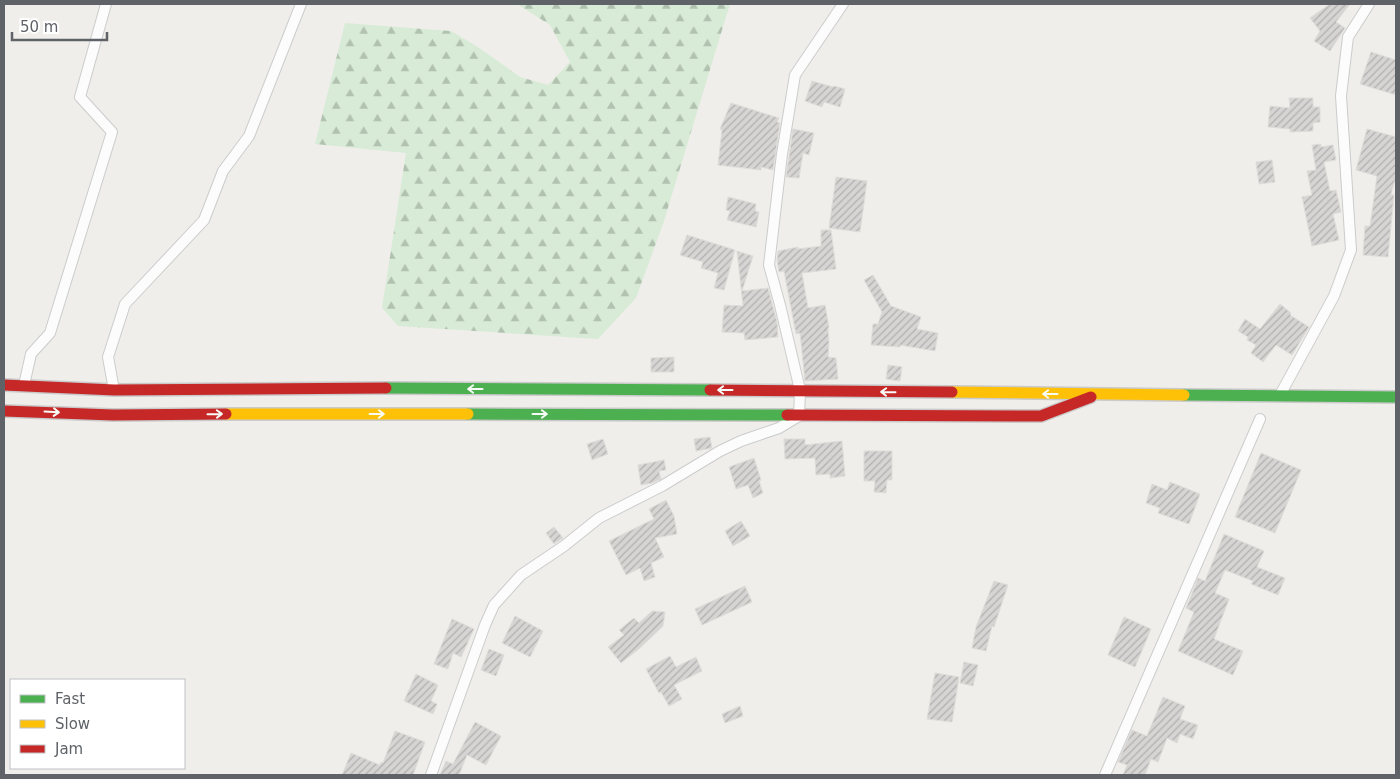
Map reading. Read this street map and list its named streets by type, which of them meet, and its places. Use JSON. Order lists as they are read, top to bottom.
{
  "legend": ["Fast", "Slow", "Jam"],
  "scale_bar": "50 m"
}
